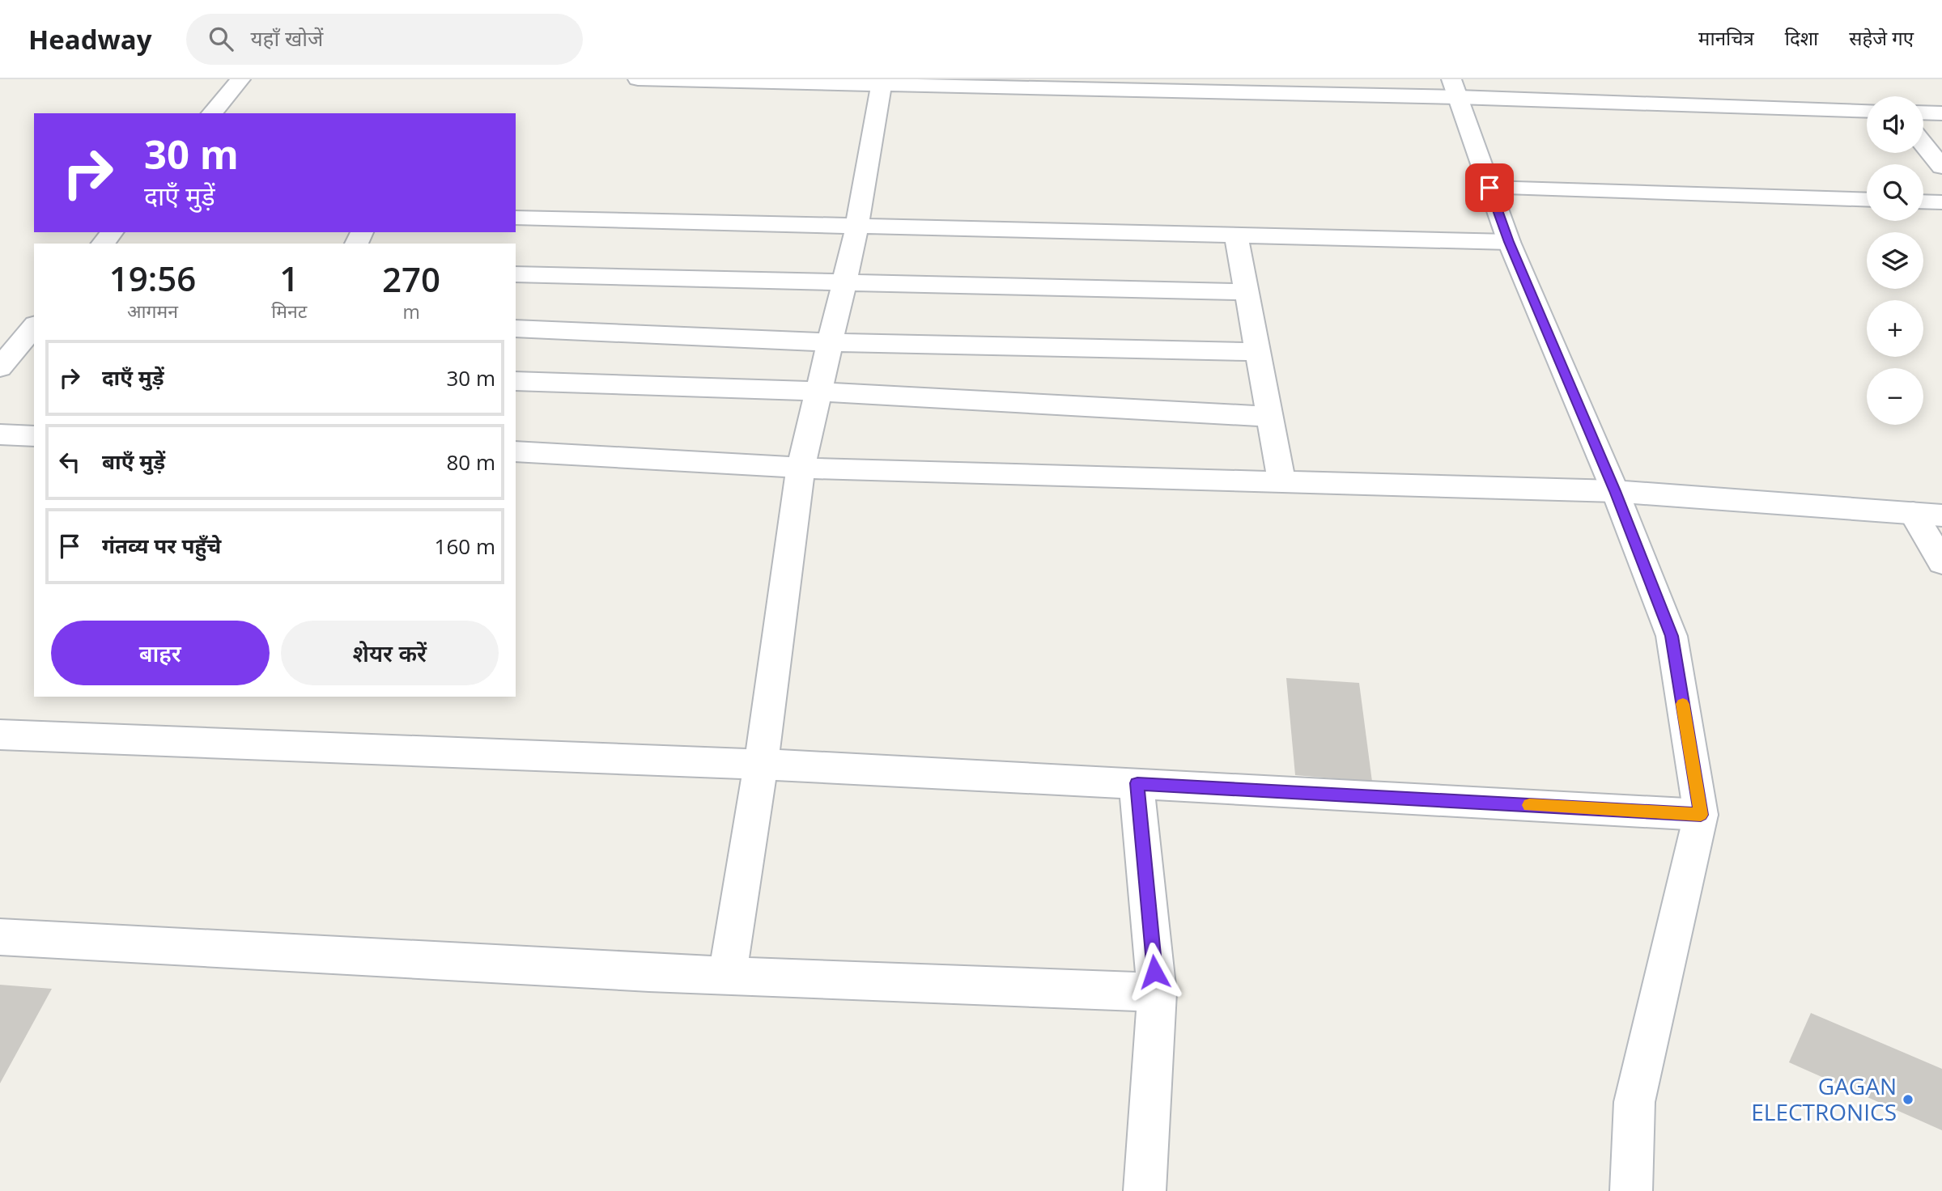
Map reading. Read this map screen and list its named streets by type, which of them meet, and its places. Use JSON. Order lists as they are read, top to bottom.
{
  "places": ["GAGAN ELECTRONICS"],
  "page": {
    "header": "Headway",
    "search": "यहाँ खोजें",
    "nav": ["मानचित्र", "दिशा", "सहेजे गए"],
    "map_buttons": ["+", "−"],
    "turn": ["30 m", "दाएँ मुड़ें"],
    "eta": [
      "19:56",
      "आगमन",
      "1",
      "मिनट",
      "270",
      "m"
    ],
    "list": [
      {
        "name": "दाएँ मुड़ें",
        "value": "30 m"
      },
      {
        "name": "बाएँ मुड़ें",
        "value": "80 m"
      },
      {
        "name": "गंतव्य पर पहुँचे",
        "value": "160 m"
      }
    ],
    "buttons": ["बाहर", "शेयर करें"]
  }
}
